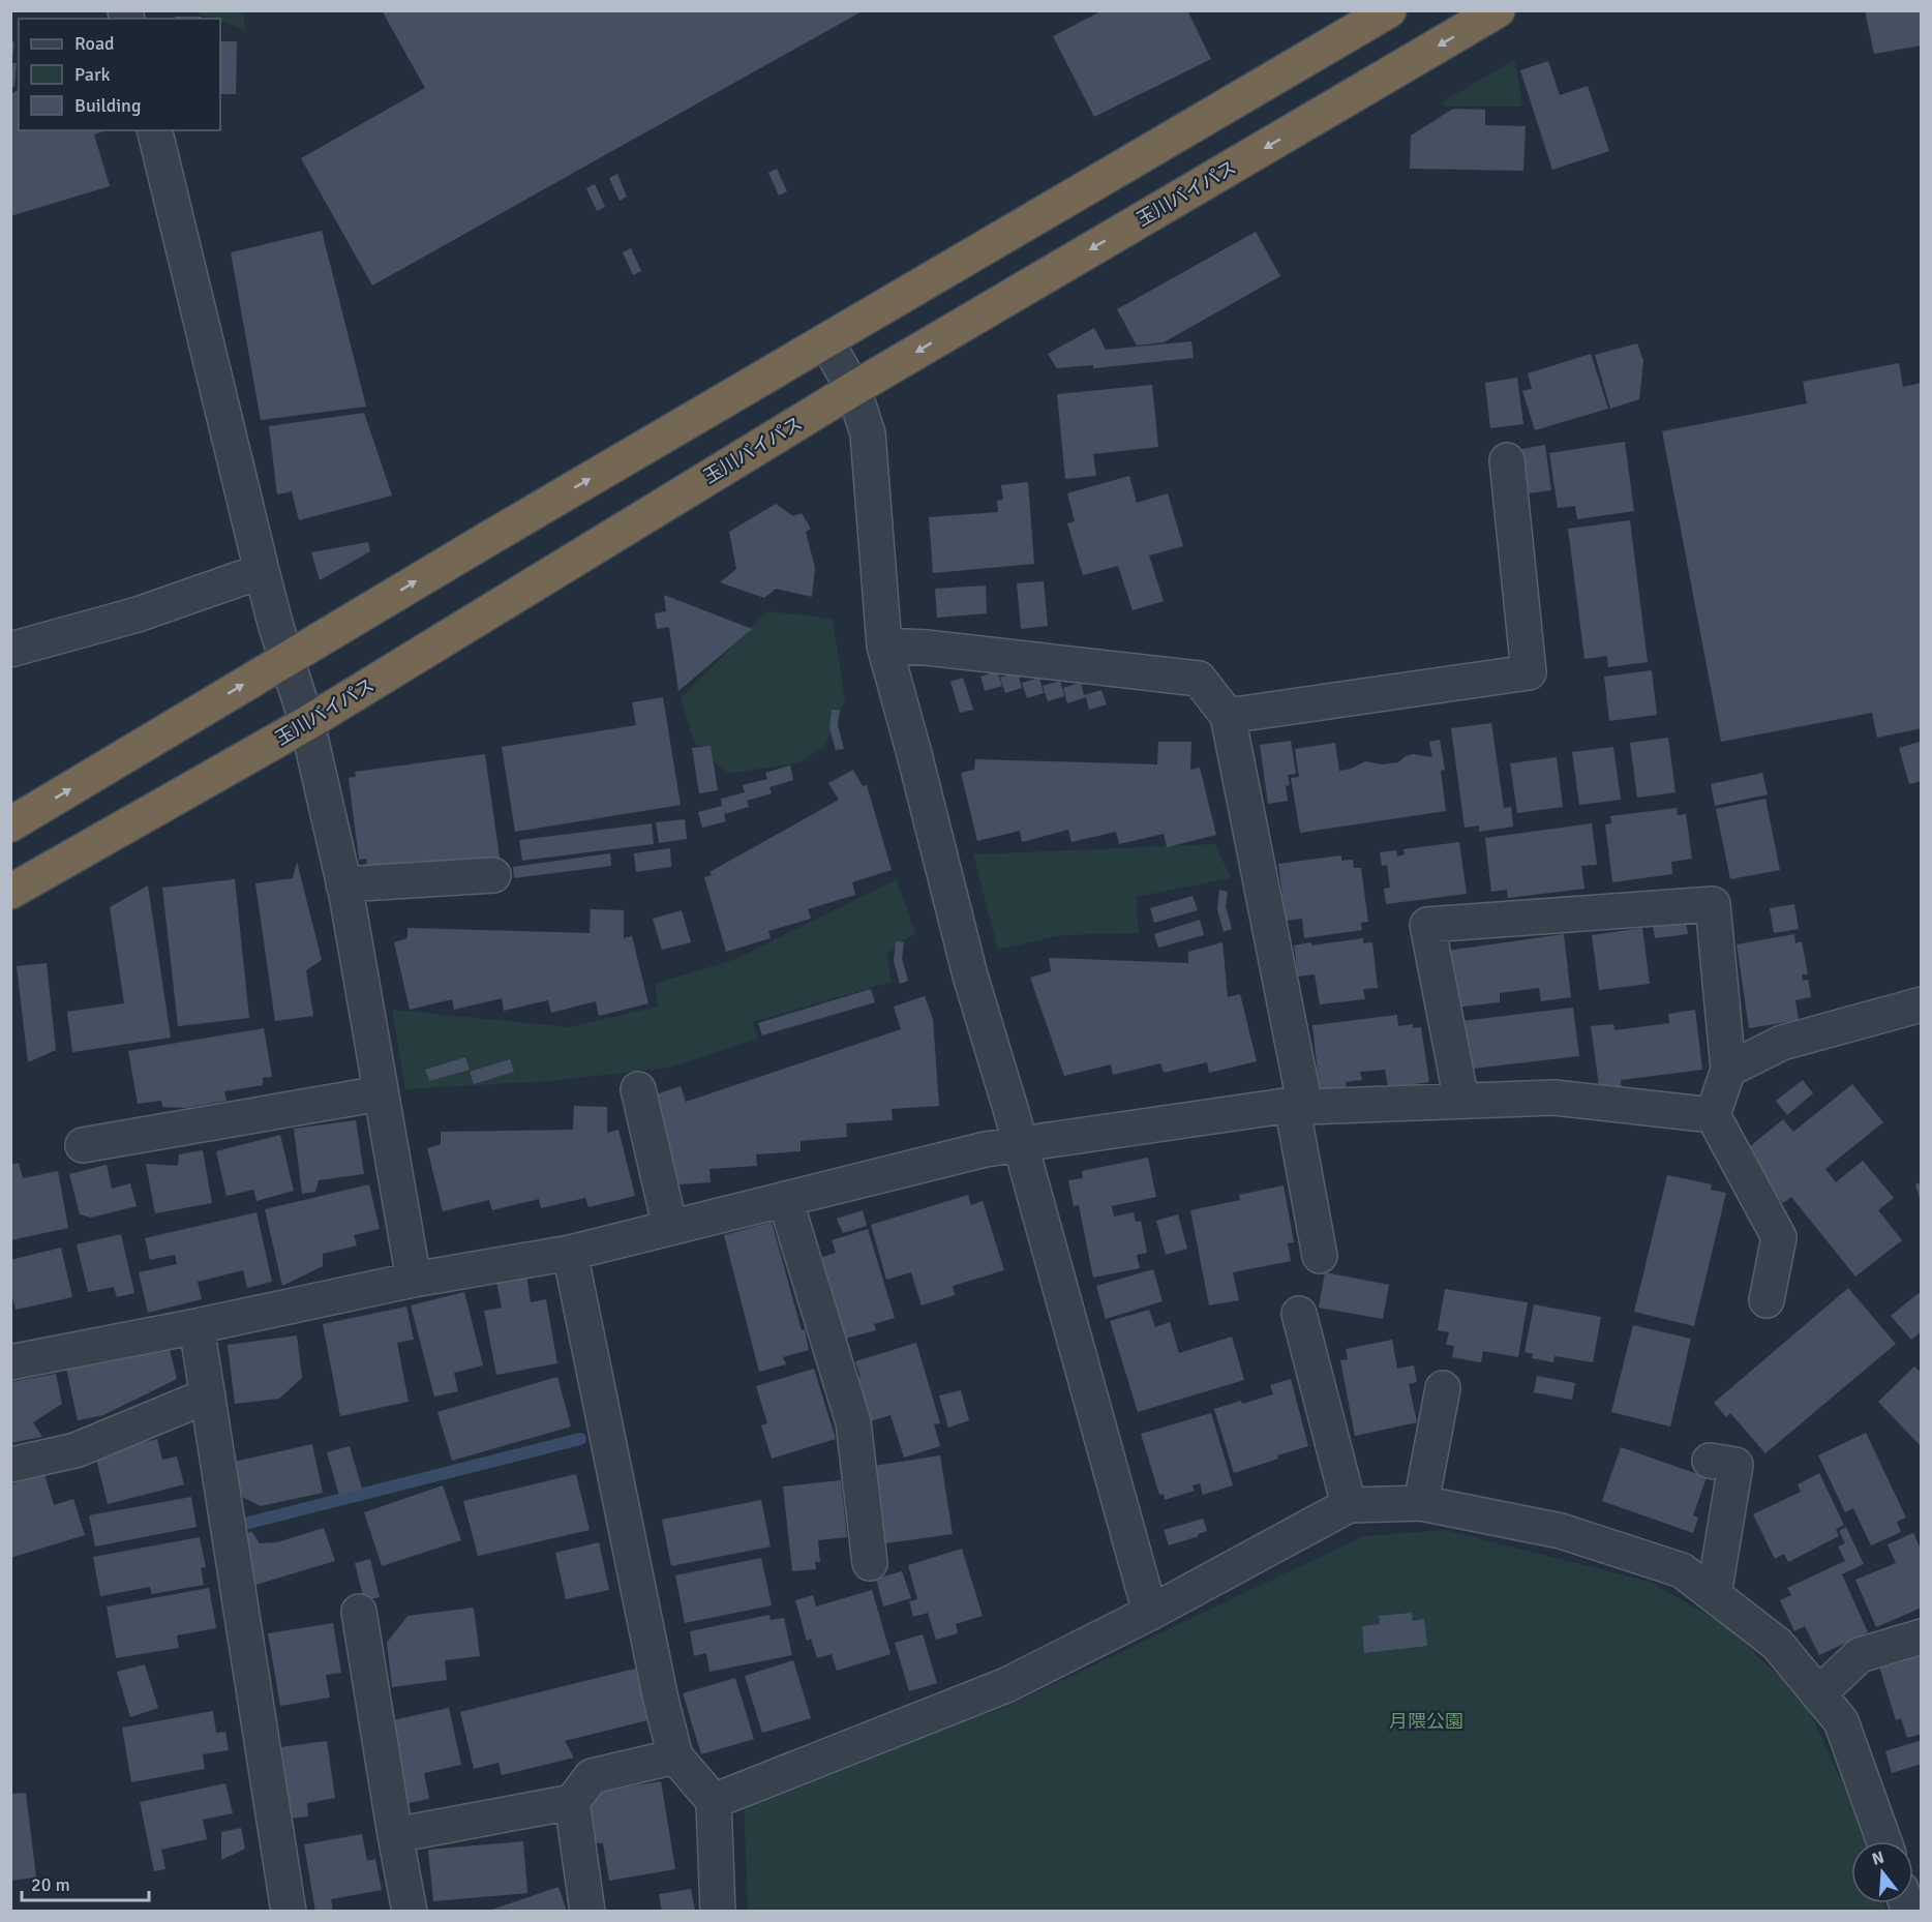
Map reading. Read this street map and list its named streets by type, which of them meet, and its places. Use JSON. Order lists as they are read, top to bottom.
{
  "streets": {
    "highway": ["玉川バイパス"]
  },
  "parks": ["月隈公園"],
  "legend": ["Road", "Park", "Building"],
  "scale_bar": "20 m",
  "north": "top"
}
